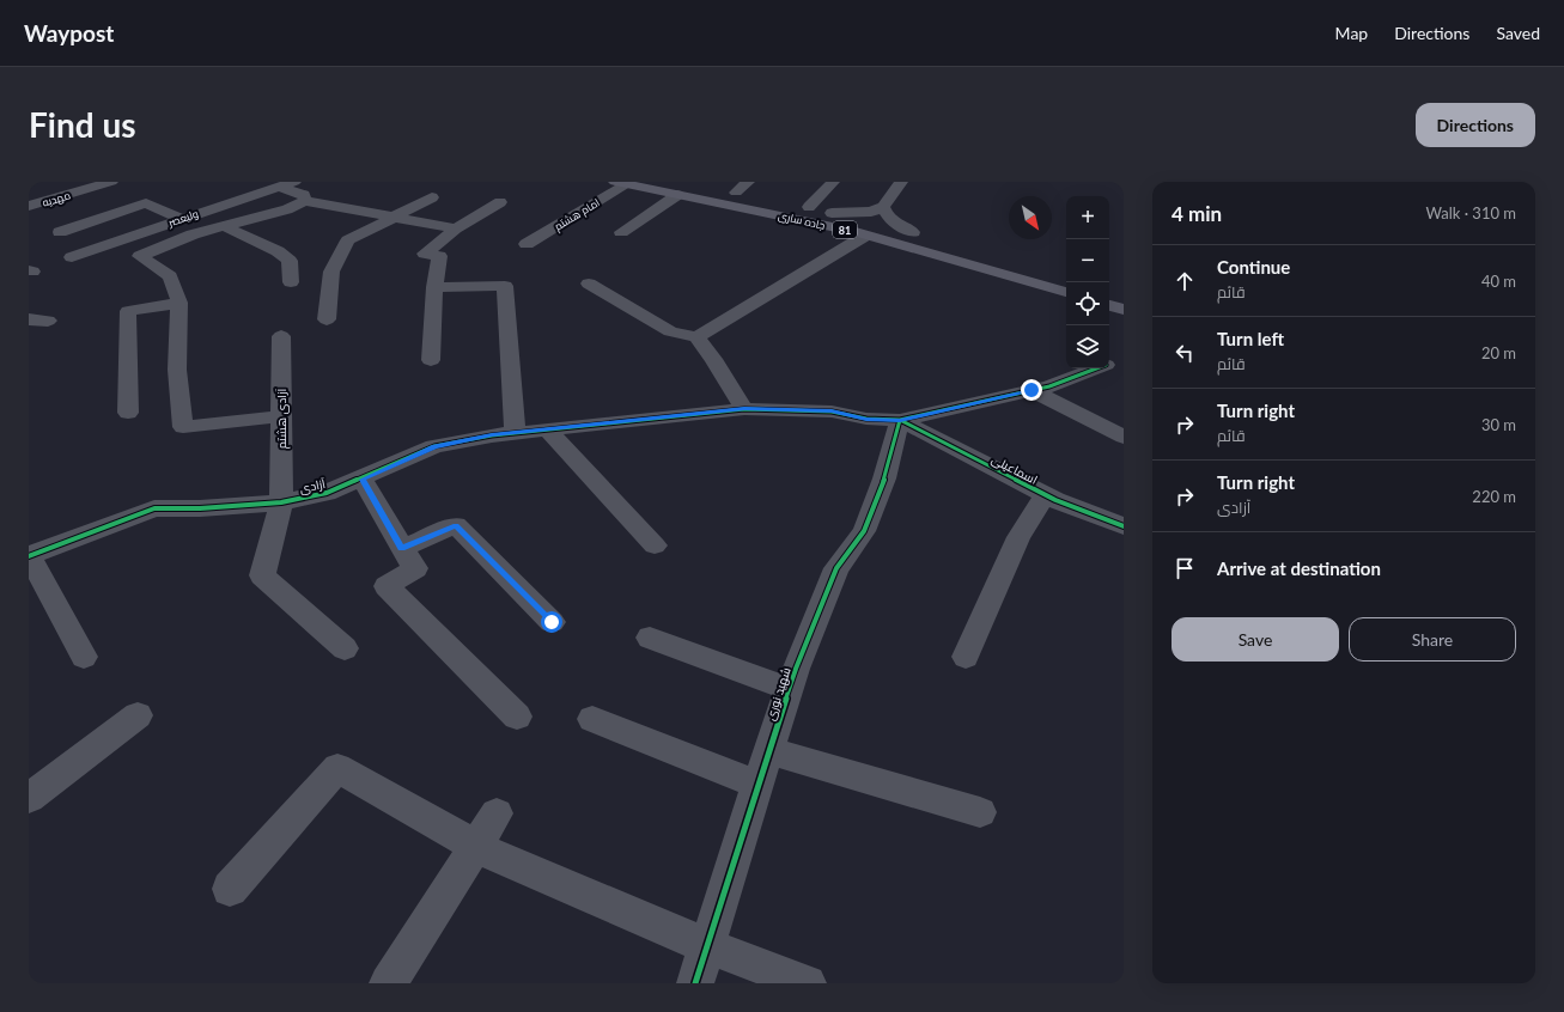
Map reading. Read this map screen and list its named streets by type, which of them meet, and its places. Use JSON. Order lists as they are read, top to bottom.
{
  "streets": {
    "highway": ["جاده ساری", "81"],
    "street": [
      "مهدیه",
      "امام هشتم",
      "ولیعصر",
      "آزادی هشتم",
      "اسماعیلی",
      "آزادی",
      "شهید نوری"
    ]
  },
  "crossings": [
    ["امام هشتم", "جاده ساری"],
    ["آزادی هشتم", "آزادی"],
    ["اسماعیلی", "آزادی"],
    ["اسماعیلی", "شهید نوری"],
    ["آزادی", "شهید نوری"]
  ],
  "north": "bottom right",
  "page": {
    "header": "Waypost",
    "nav": ["Map", "Directions", "Saved"],
    "buttons": [
      "Directions",
      ["Save", "Share"]
    ],
    "title": "Find us",
    "heading": ["4 min", "Walk · 310 m"],
    "map_buttons": ["+", "−"],
    "list": [
      ["Continue", "قائم", "40 m"],
      ["Turn left", "قائم", "20 m"],
      ["Turn right", "قائم", "30 m"],
      ["Turn right", "آزادی", "220 m"],
      "Arrive at destination"
    ]
  }
}
